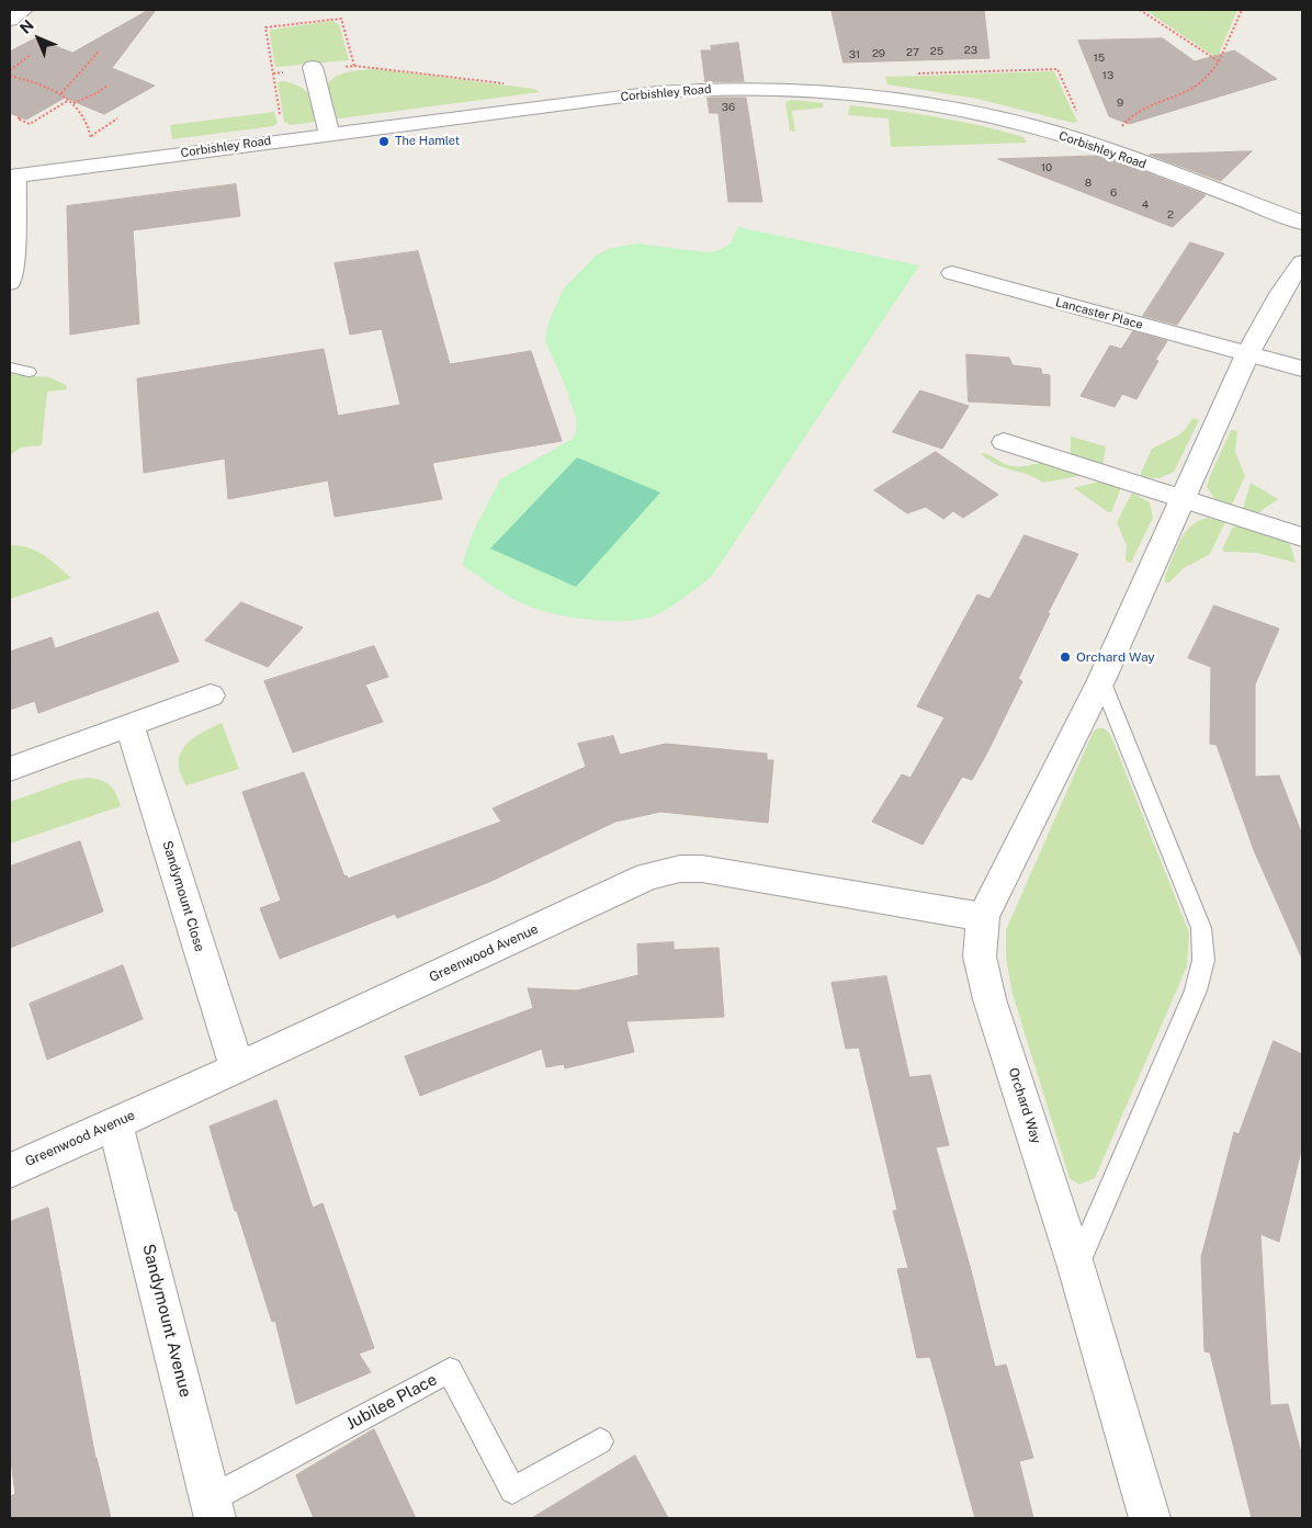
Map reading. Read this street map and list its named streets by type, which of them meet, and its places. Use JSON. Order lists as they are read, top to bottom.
{
  "streets": {
    "street": [
      "Corbishley Road",
      "Lancaster Place",
      "Sandymount Close",
      "Greenwood Avenue",
      "Orchard Way",
      "Sandymount Avenue"
    ],
    "lane": ["Jubilee Place"]
  },
  "crossings": [
    ["Lancaster Place", "Orchard Way"],
    ["Sandymount Close", "Greenwood Avenue"],
    ["Greenwood Avenue", "Orchard Way"],
    ["Greenwood Avenue", "Sandymount Avenue"],
    ["Sandymount Avenue", "Jubilee Place"]
  ],
  "places": ["The Hamlet", "Orchard Way"],
  "house_numbers": [
    "23",
    "25",
    "27",
    "29",
    "31",
    "15",
    "13",
    "9",
    "36",
    "10",
    "8",
    "6",
    "4",
    "2"
  ],
  "north": "top left"
}
